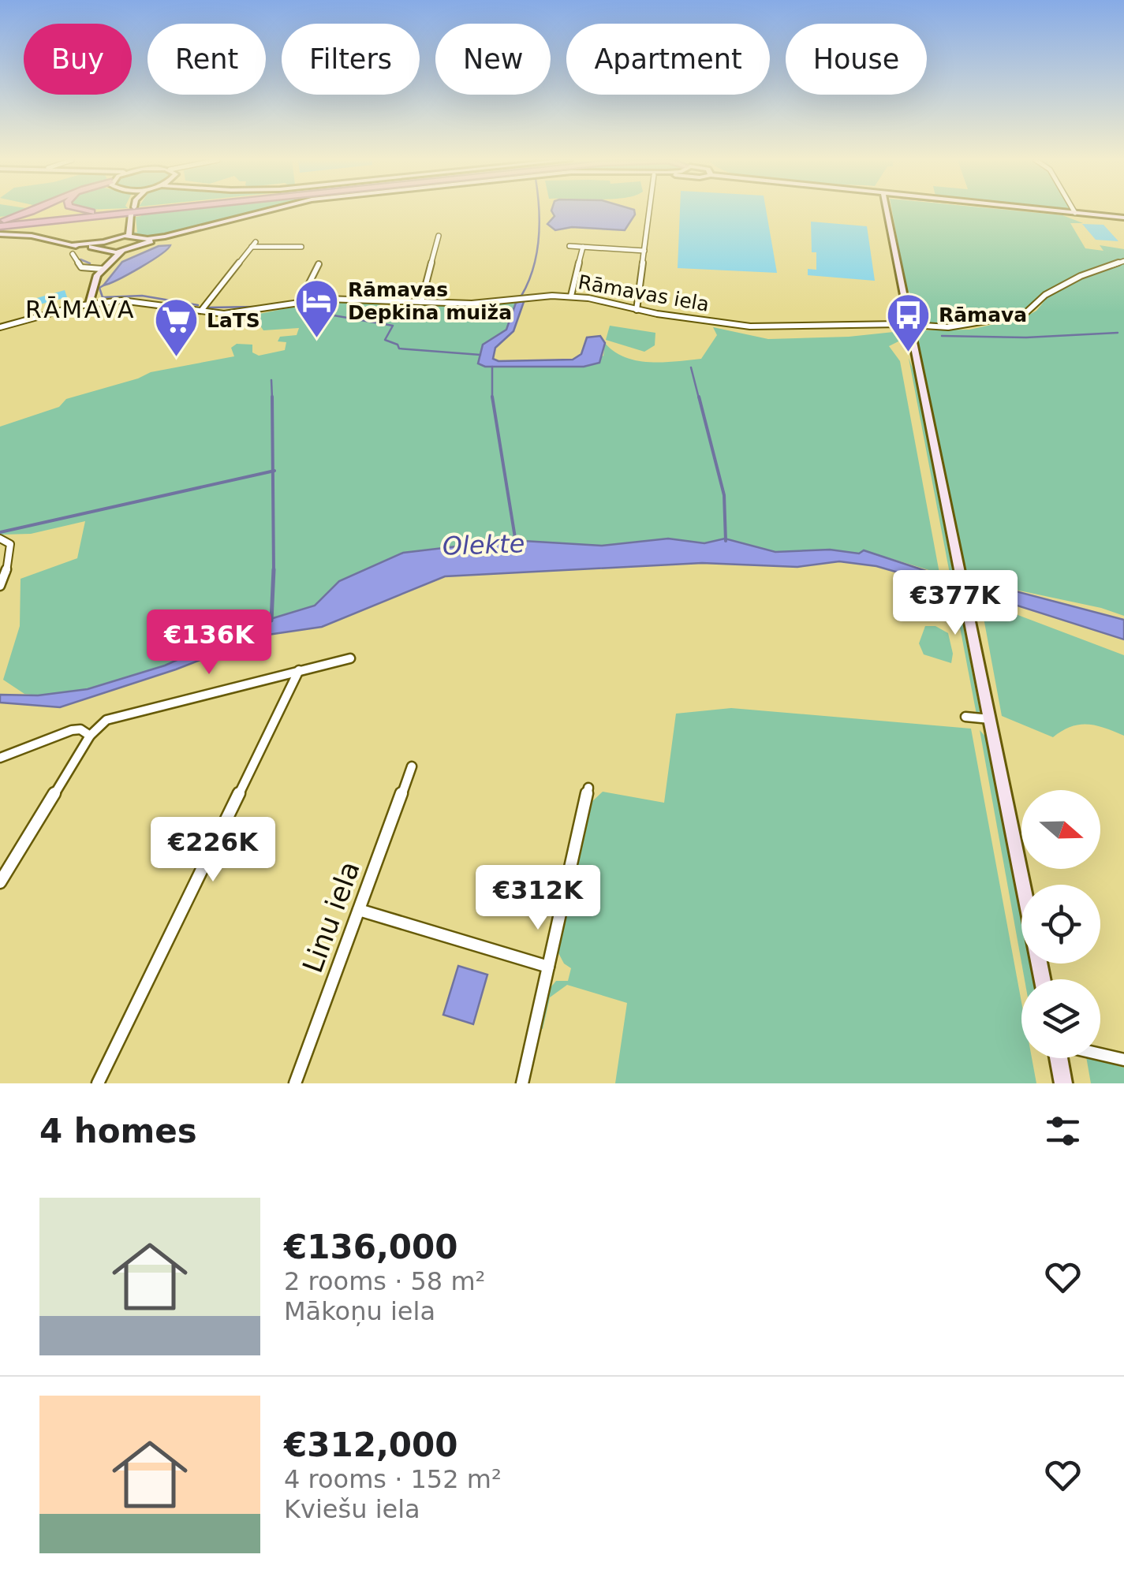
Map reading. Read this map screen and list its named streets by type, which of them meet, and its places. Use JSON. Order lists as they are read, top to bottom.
{
  "streets": {
    "street": ["Rāmavas iela", "Linu iela"]
  },
  "districts": ["RĀMAVA"],
  "water": ["Olekte"],
  "places": {
    "hotel": ["Rāmavas Depkina muiža"],
    "bus stop": ["Rāmava"],
    "supermarket": ["LaTS"]
  },
  "north": "right",
  "page": {
    "chip": [
      "Buy",
      "Rent",
      "Filters",
      "New",
      "Apartment",
      "House"
    ],
    "price": [
      "€377K",
      "€136K",
      "€226K",
      "€312K"
    ],
    "heading": "4 homes",
    "list": [
      {
        "name": "€136,000",
        "note": "2 rooms · 58 m² · Mākoņu iela"
      },
      {
        "name": "€312,000",
        "note": "4 rooms · 152 m² · Kviešu iela"
      }
    ]
  }
}
